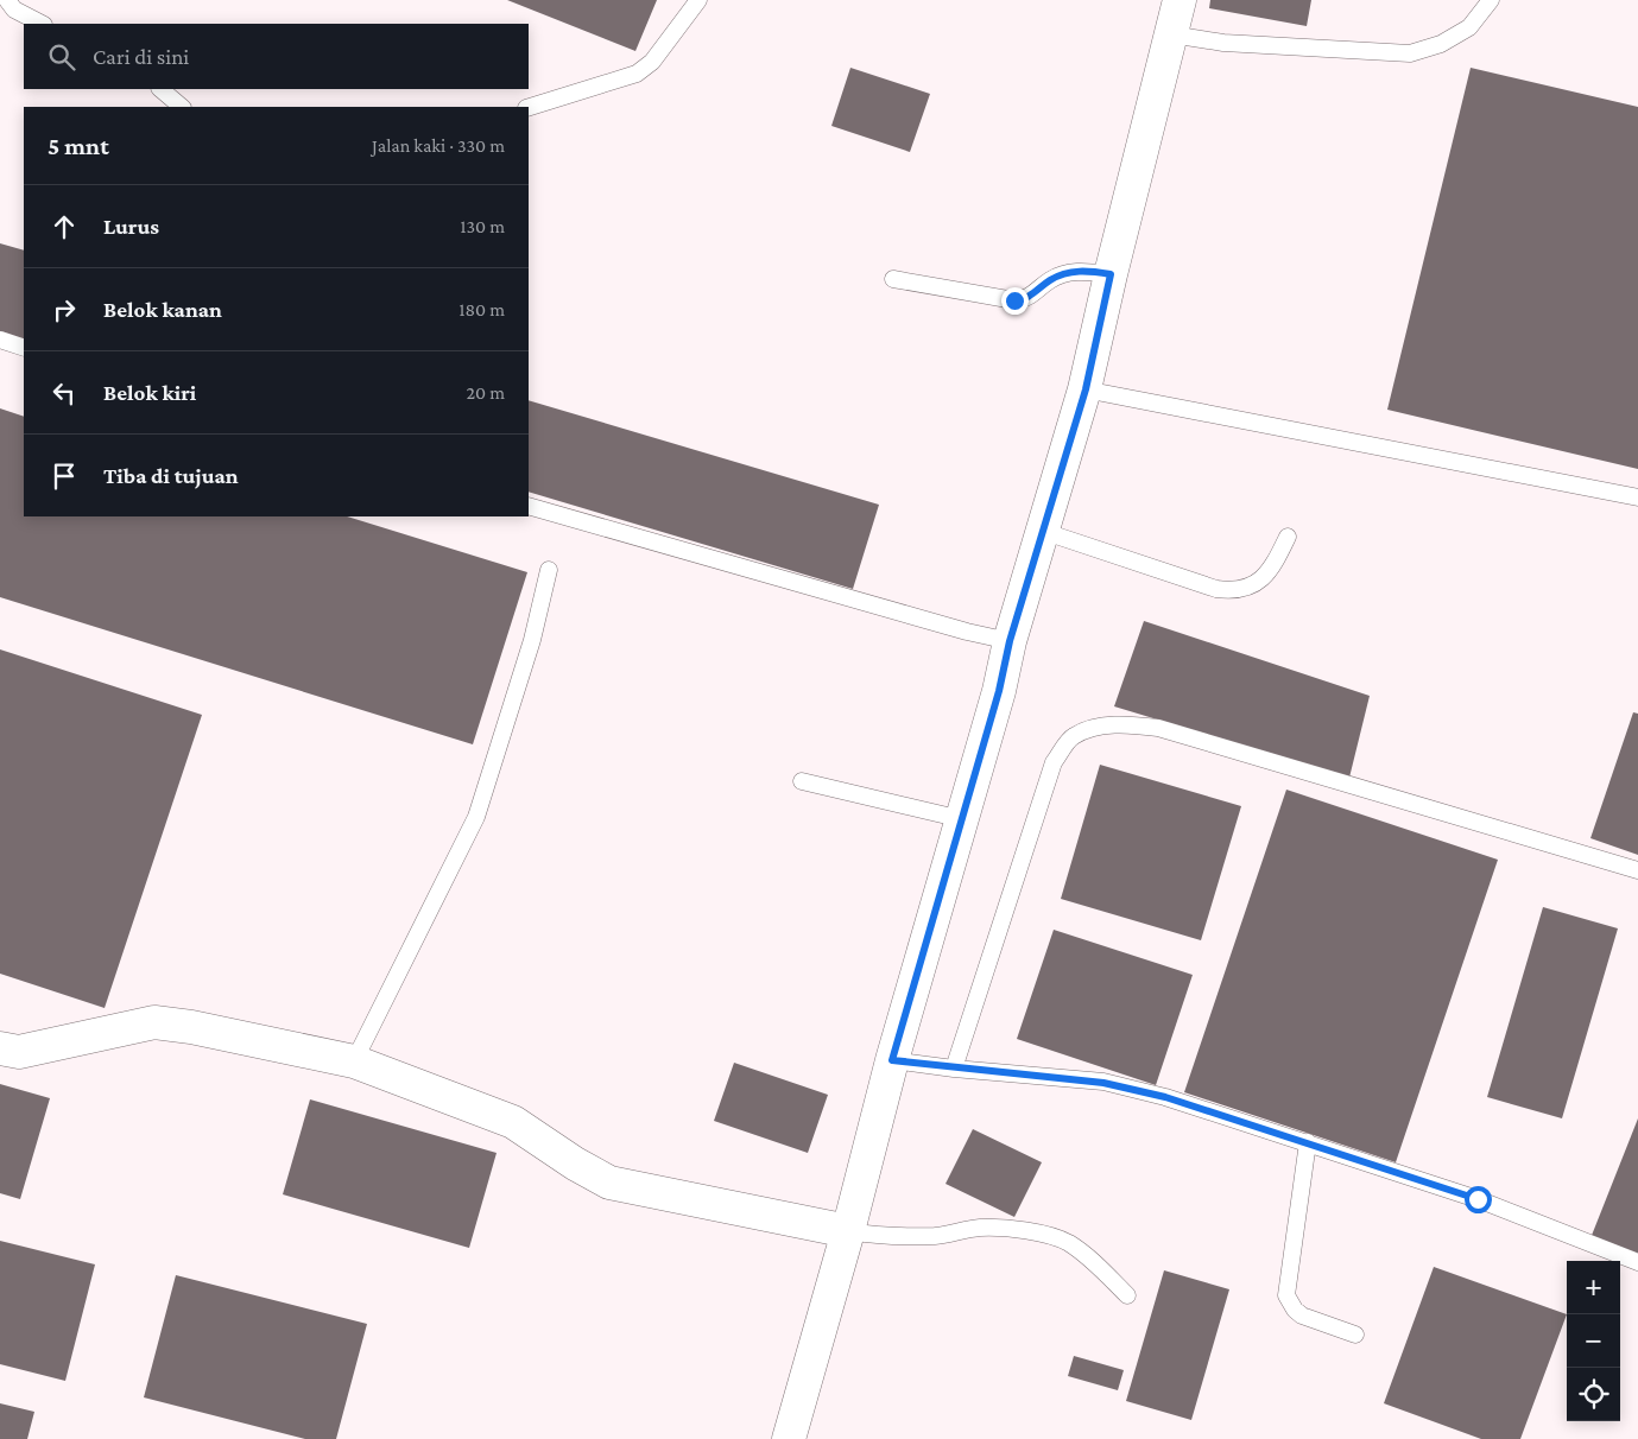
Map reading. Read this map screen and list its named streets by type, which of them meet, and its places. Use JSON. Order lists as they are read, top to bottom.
{
  "page": {
    "search": "Cari di sini",
    "heading": ["5 mnt", "Jalan kaki · 330 m"],
    "list": [
      ["Lurus", "130 m"],
      ["Belok kanan", "180 m"],
      ["Belok kiri", "20 m"],
      "Tiba di tujuan"
    ],
    "map_buttons": ["+", "−"]
  }
}
